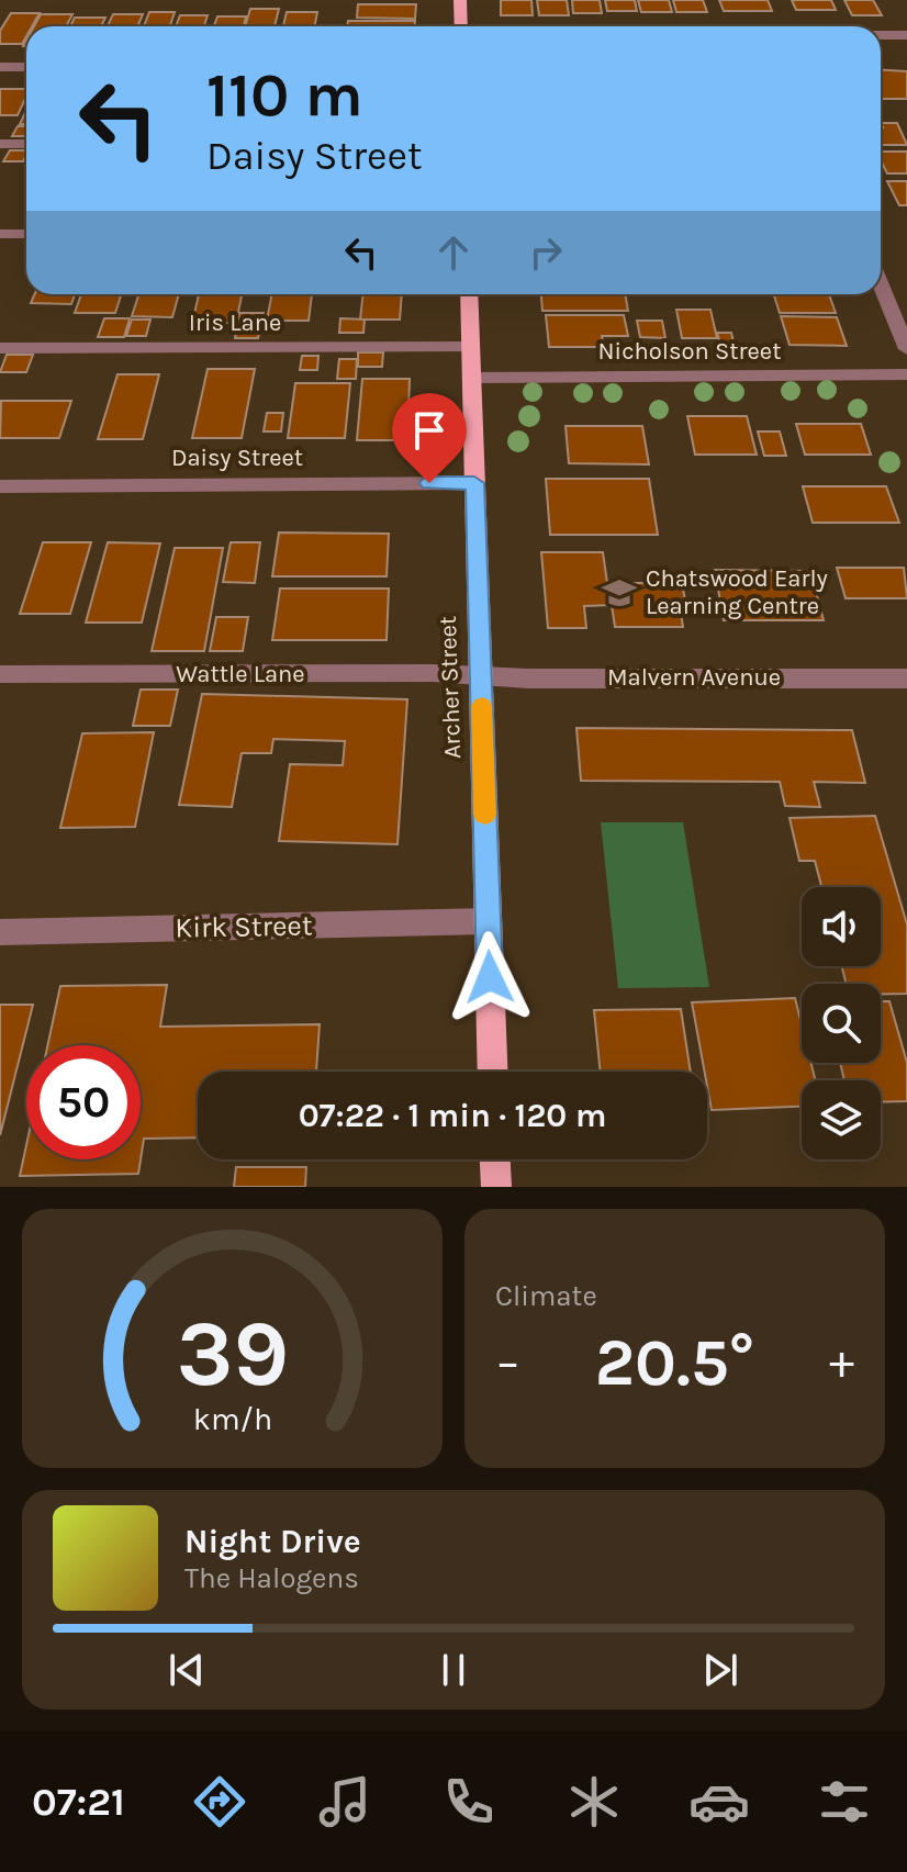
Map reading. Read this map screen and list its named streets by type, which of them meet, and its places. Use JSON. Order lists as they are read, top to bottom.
{
  "streets": {
    "main road": ["Archer Street"],
    "street": [
      "Iris Lane",
      "Nicholson Street",
      "Daisy Street",
      "Wattle Lane",
      "Malvern Avenue",
      "Kirk Street"
    ]
  },
  "crossings": [
    ["Iris Lane", "Archer Street"],
    ["Nicholson Street", "Archer Street"],
    ["Daisy Street", "Archer Street"],
    ["Wattle Lane", "Malvern Avenue"],
    ["Wattle Lane", "Archer Street"],
    ["Malvern Avenue", "Archer Street"],
    ["Archer Street", "Kirk Street"]
  ],
  "places": {
    "school or university": ["Chatswood Early Learning Centre"]
  },
  "page": {
    "turn": ["110 m", "Daisy Street"],
    "limit": "50",
    "trip": "07:22 · 1 min · 120 m",
    "tile": "Climate",
    "heat": ["−", "20.5°", "+"],
    "song": ["Night Drive", "The Halogens"],
    "tabs": "07:21",
    "gauge": ["39", "km/h"]
  }
}
